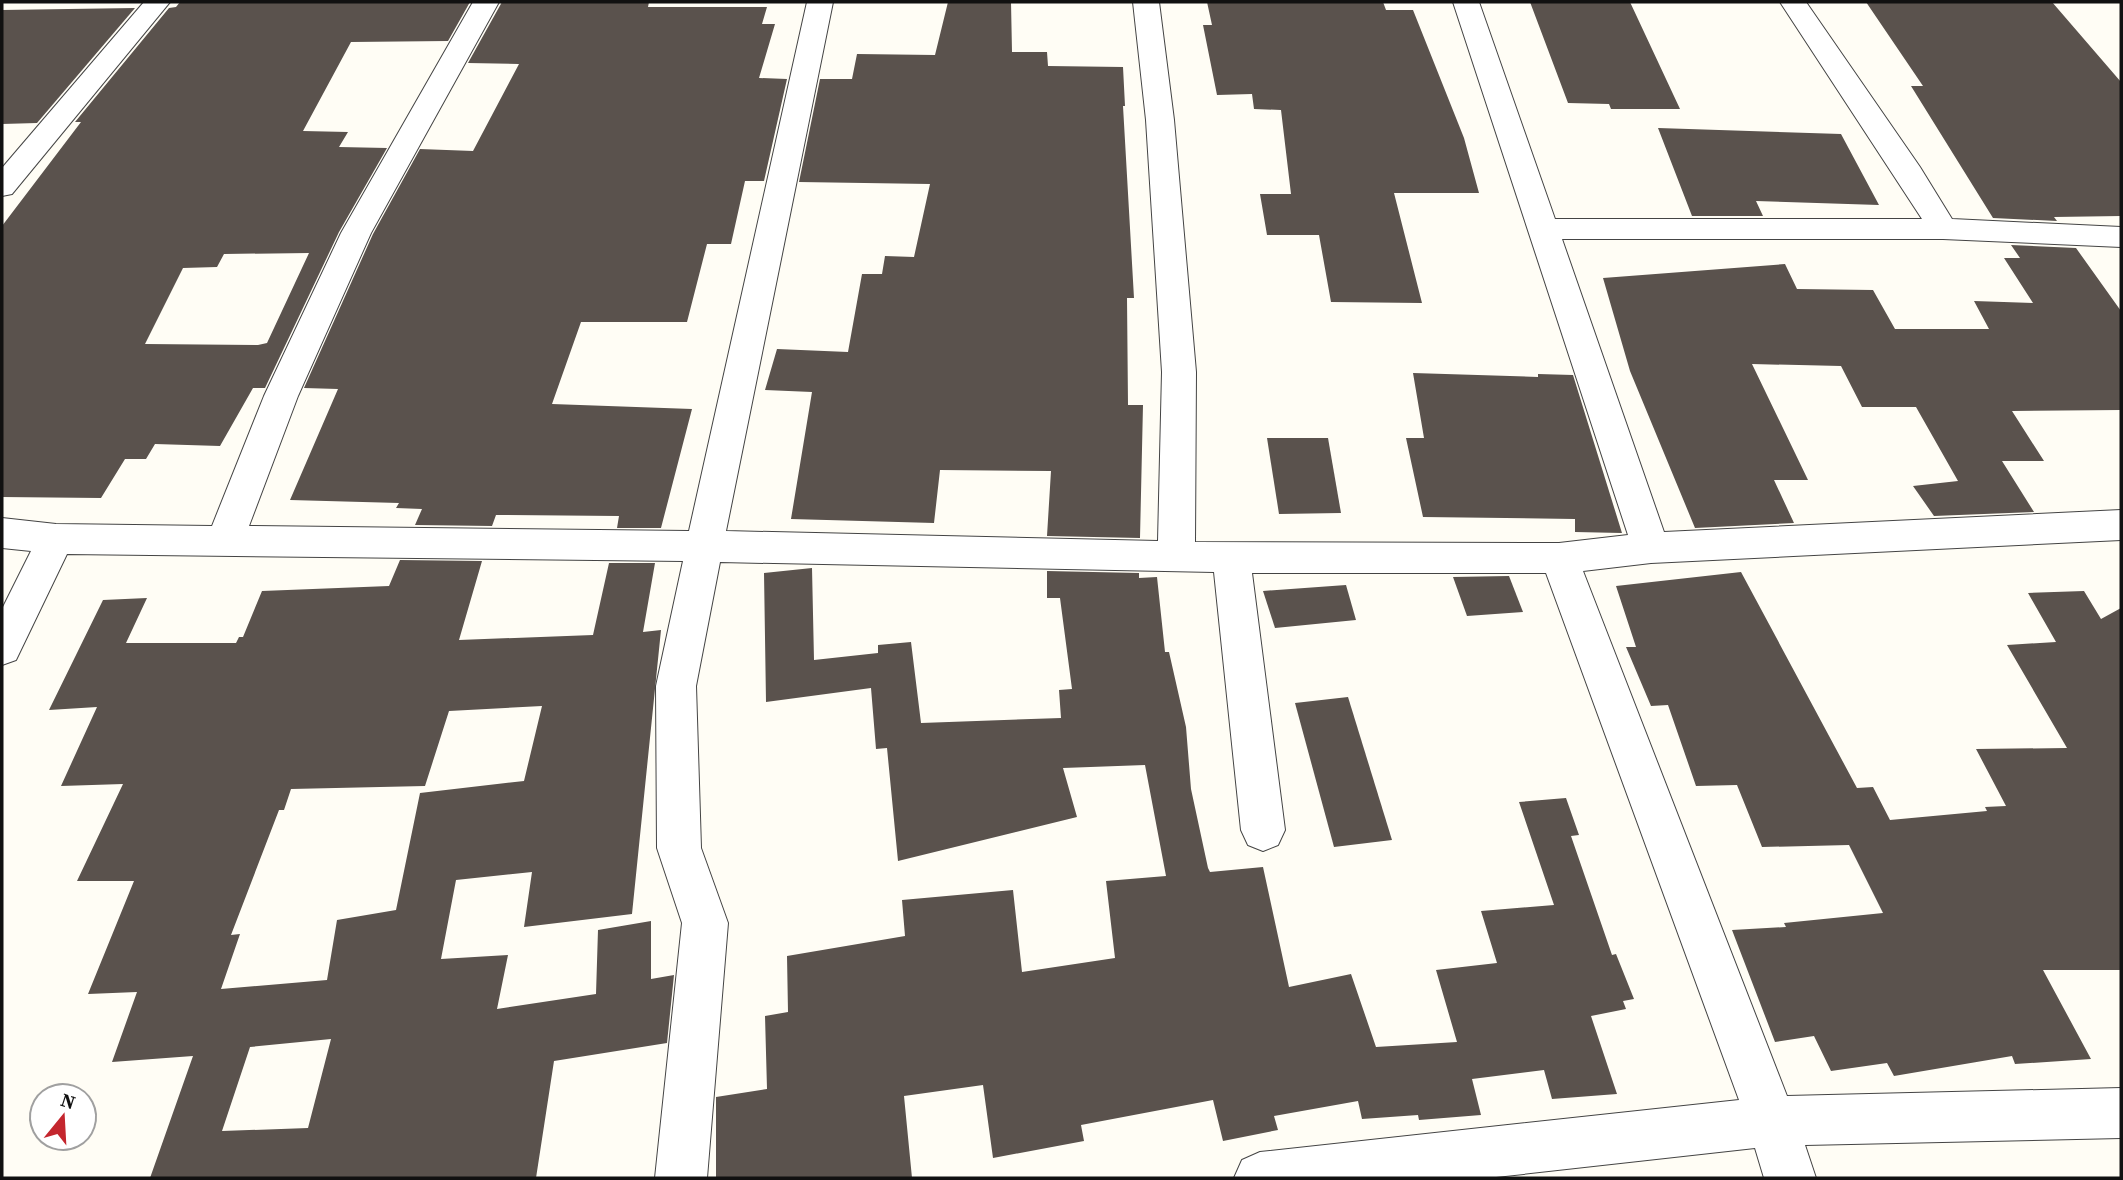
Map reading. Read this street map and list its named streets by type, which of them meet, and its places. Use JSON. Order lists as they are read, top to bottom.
{
  "north": "top"
}
